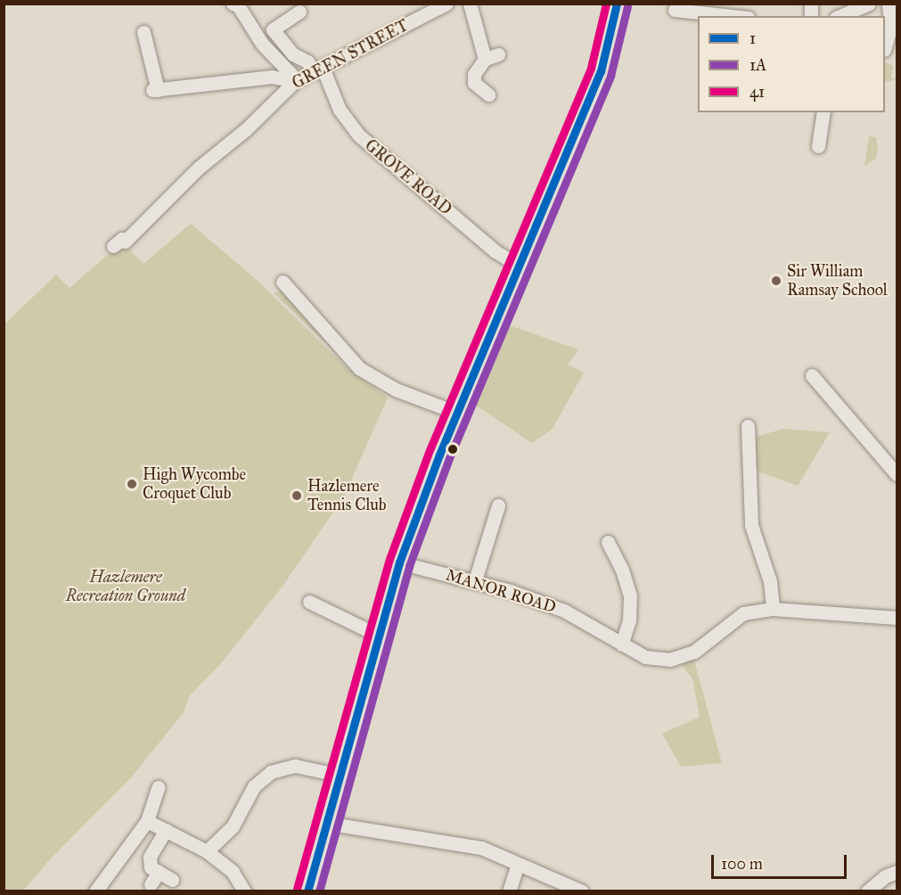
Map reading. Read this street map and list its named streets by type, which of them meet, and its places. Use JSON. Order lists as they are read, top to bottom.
{
  "streets": {
    "street": ["GREEN STREET", "GROVE ROAD", "MANOR ROAD"]
  },
  "crossings": [
    ["GREEN STREET", "GROVE ROAD"]
  ],
  "parks": ["Hazlemere Recreation Ground"],
  "places": ["Sir William Ramsay School", "High Wycombe Croquet Club", "Hazlemere Tennis Club"],
  "lines": ["transit line 1", "transit line 41", "transit line 1A"],
  "legend": ["1", "1A", "41"],
  "scale_bar": "100 m"
}
